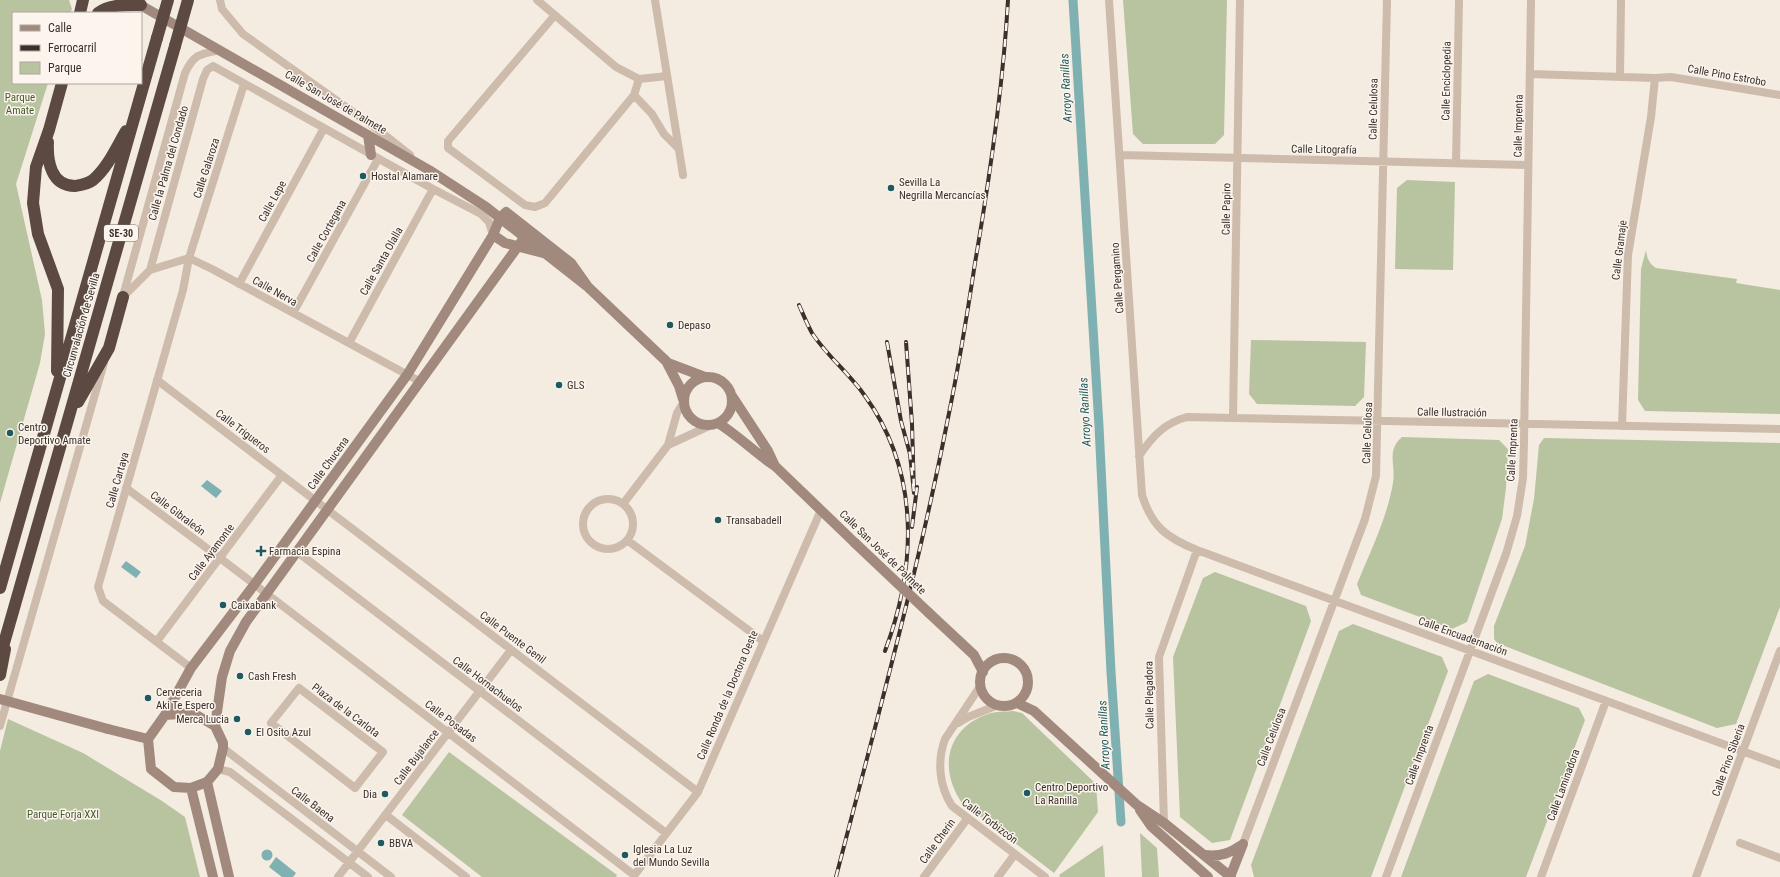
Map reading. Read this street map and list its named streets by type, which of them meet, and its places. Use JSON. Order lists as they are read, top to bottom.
{
  "streets": {
    "highway": ["SE-30", "Circunvalación de Sevilla"],
    "street": [
      "Calle Pino Estrobo",
      "Calle Enciclopedia",
      "Calle San José de Palmete",
      "Calle Celulosa",
      "Calle Imprenta",
      "Calle Litografía",
      "Calle la Palma del Condado",
      "Calle Galaroza",
      "Calle Lepe",
      "Calle Papiro",
      "Calle Cortegana",
      "Calle Gramaje",
      "Calle Santa Olalla",
      "Calle Pergamino",
      "Calle Nerva",
      "Calle Ilustración",
      "Calle Trigueros",
      "Calle Chucena",
      "Calle Cartaya",
      "Calle Gibraleón",
      "Calle Ayamonte",
      "Calle Encuadernación",
      "Calle Puente Genil",
      "Calle Hornachuelos",
      "Calle Ronda de la Doctora Oeste",
      "Calle Plegadora",
      "Plaza de la Carlota",
      "Calle Posadas",
      "Calle Bujalance",
      "Calle Pino Siberia",
      "Calle Laminadora",
      "Calle Baena",
      "Calle Torbizcón",
      "Calle Cherin"
    ]
  },
  "crossings": [
    ["Calle Pino Estrobo", "Calle Imprenta"],
    ["Calle Pino Estrobo", "Calle Gramaje"],
    ["Calle Enciclopedia", "Calle Litografía"],
    ["Calle San José de Palmete", "Calle Chucena"],
    ["Calle San José de Palmete", "Calle Ronda de la Doctora Oeste"],
    ["Calle San José de Palmete", "Calle Torbizcón"],
    ["Calle Celulosa", "Calle Litografía"],
    ["Calle Celulosa", "Calle Ilustración"],
    ["Calle Celulosa", "Calle Encuadernación"],
    ["Calle Imprenta", "Calle Litografía"],
    ["Calle Imprenta", "Calle Ilustración"],
    ["Calle Imprenta", "Calle Encuadernación"],
    ["Calle Litografía", "Calle Papiro"],
    ["Calle Litografía", "Calle Pergamino"],
    ["Calle la Palma del Condado", "Calle Galaroza"],
    ["Calle Galaroza", "Calle Nerva"],
    ["Calle Galaroza", "Calle Cartaya"],
    ["Calle Lepe", "Calle Nerva"],
    ["Calle Papiro", "Calle Ilustración"],
    ["Calle Cortegana", "Calle Nerva"],
    ["Calle Gramaje", "Calle Ilustración"],
    ["Calle Santa Olalla", "Calle Nerva"],
    ["Calle Pergamino", "Calle Ilustración"],
    ["Calle Pergamino", "Calle Encuadernación"],
    ["Calle Nerva", "Calle Chucena"],
    ["Calle Nerva", "Calle Cartaya"],
    ["Calle Trigueros", "Calle Chucena"],
    ["Calle Trigueros", "Calle Cartaya"],
    ["Calle Trigueros", "Calle Ayamonte"],
    ["Calle Trigueros", "Calle Puente Genil"],
    ["Calle Chucena", "Calle Cartaya"],
    ["Calle Chucena", "Calle Gibraleón"],
    ["Calle Chucena", "Calle Puente Genil"],
    ["Calle Chucena", "Calle Posadas"],
    ["Calle Chucena", "Calle Baena"],
    ["Calle Cartaya", "Calle Gibraleón"],
    ["Calle Cartaya", "Calle Ayamonte"],
    ["Calle Gibraleón", "Calle Ayamonte"],
    ["Calle Gibraleón", "Calle Posadas"],
    ["Calle Encuadernación", "Calle Plegadora"],
    ["Calle Encuadernación", "Calle Pino Siberia"],
    ["Calle Encuadernación", "Calle Laminadora"],
    ["Calle Puente Genil", "Calle Ronda de la Doctora Oeste"],
    ["Calle Puente Genil", "Calle Bujalance"],
    ["Calle Hornachuelos", "Calle Ronda de la Doctora Oeste"],
    ["Calle Hornachuelos", "Calle Bujalance"],
    ["Calle Ronda de la Doctora Oeste", "Calle Posadas"],
    ["Calle Posadas", "Calle Bujalance"],
    ["Calle Bujalance", "Calle Baena"],
    ["Calle Torbizcón", "Calle Cherin"]
  ],
  "water": ["Arroyo Ranillas"],
  "parks": ["Parque Amate", "Parque Forja XXI"],
  "places": {
    "other": [
      "Hostal Alamare",
      "Sevilla La Negrilla Mercancías",
      "Depaso",
      "GLS",
      "Centro Deportivo Amate",
      "Transabadell",
      "Caixabank",
      "Cash Fresh",
      "Cerveceria Aki Te Espero",
      "Merca Lucia",
      "El Osito Azul",
      "Centro Deportivo La Ranilla",
      "Dia",
      "BBVA",
      "Iglesia La Luz del Mundo Sevilla"
    ],
    "health": ["Farmacia Espina"]
  },
  "legend": ["Calle", "Ferrocarril", "Parque"]
}
